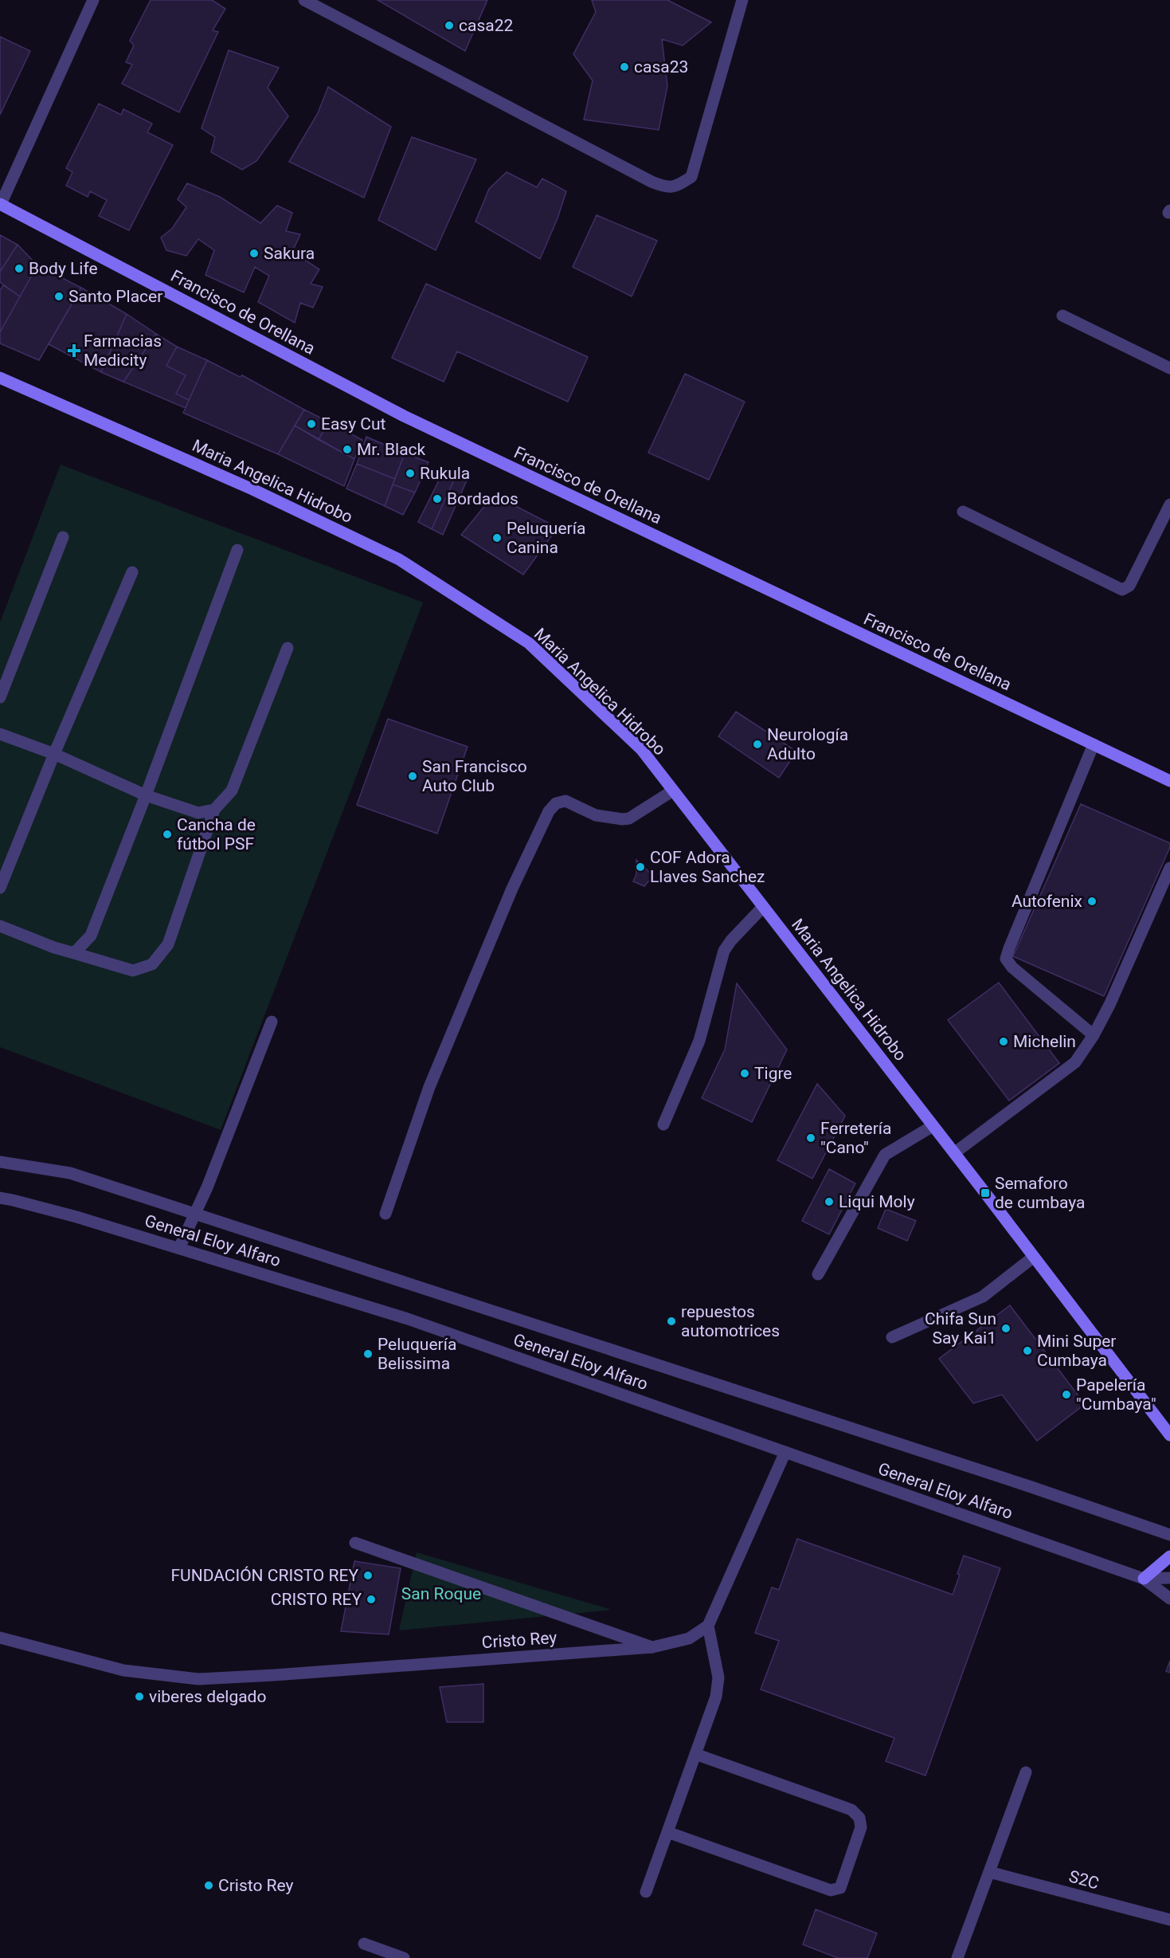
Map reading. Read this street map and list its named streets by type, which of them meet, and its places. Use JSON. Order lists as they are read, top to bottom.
{
  "streets": {
    "street": [
      "Francisco de Orellana",
      "Maria Angelica Hidrobo",
      "General Eloy Alfaro",
      "Cristo Rey",
      "S2C"
    ]
  },
  "parks": ["San Roque"],
  "places": {
    "other": [
      "casa22",
      "casa23",
      "Sakura",
      "Body Life",
      "Santo Placer",
      "Easy Cut",
      "Mr. Black",
      "Rukula",
      "Bordados",
      "Peluquería Canina",
      "Neurología Adulto",
      "San Francisco Auto Club",
      "Cancha de fútbol PSF",
      "COF Adora Llaves Sanchez",
      "Autofenix",
      "Michelin",
      "Tigre",
      "Ferretería \"Cano\"",
      "Liqui Moly",
      "repuestos automotrices",
      "Chifa Sun Say Kai1",
      "Mini Super Cumbaya",
      "Peluquería Belissima",
      "Papelería \"Cumbaya\"",
      "FUNDACIÓN CRISTO REY",
      "CRISTO REY",
      "viberes delgado",
      "Cristo Rey"
    ],
    "health": ["Farmacias Medicity"],
    "transit": ["Semaforo de cumbaya"]
  }
}
